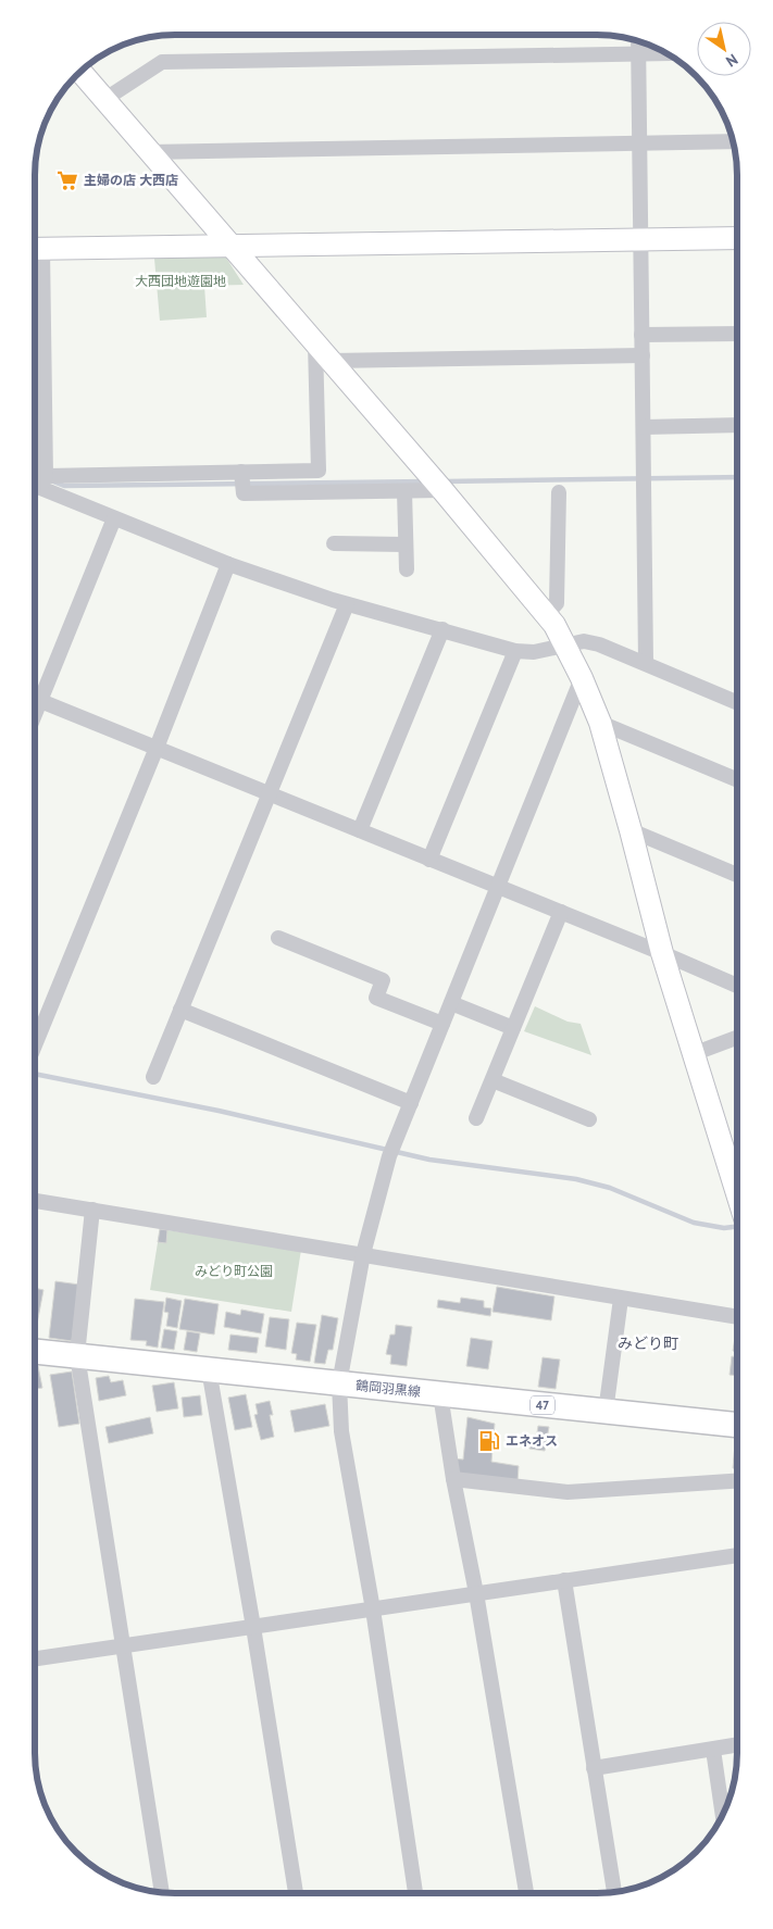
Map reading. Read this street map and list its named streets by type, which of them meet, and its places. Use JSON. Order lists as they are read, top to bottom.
{
  "streets": {
    "main road": ["鶴岡羽黒線", "47"]
  },
  "districts": ["みどり町"],
  "parks": ["大西団地遊園地", "みどり町公園"],
  "places": {
    "supermarket": ["主婦の店 大西店"],
    "fuel station": ["エネオス"]
  },
  "north": "bottom right"
}
